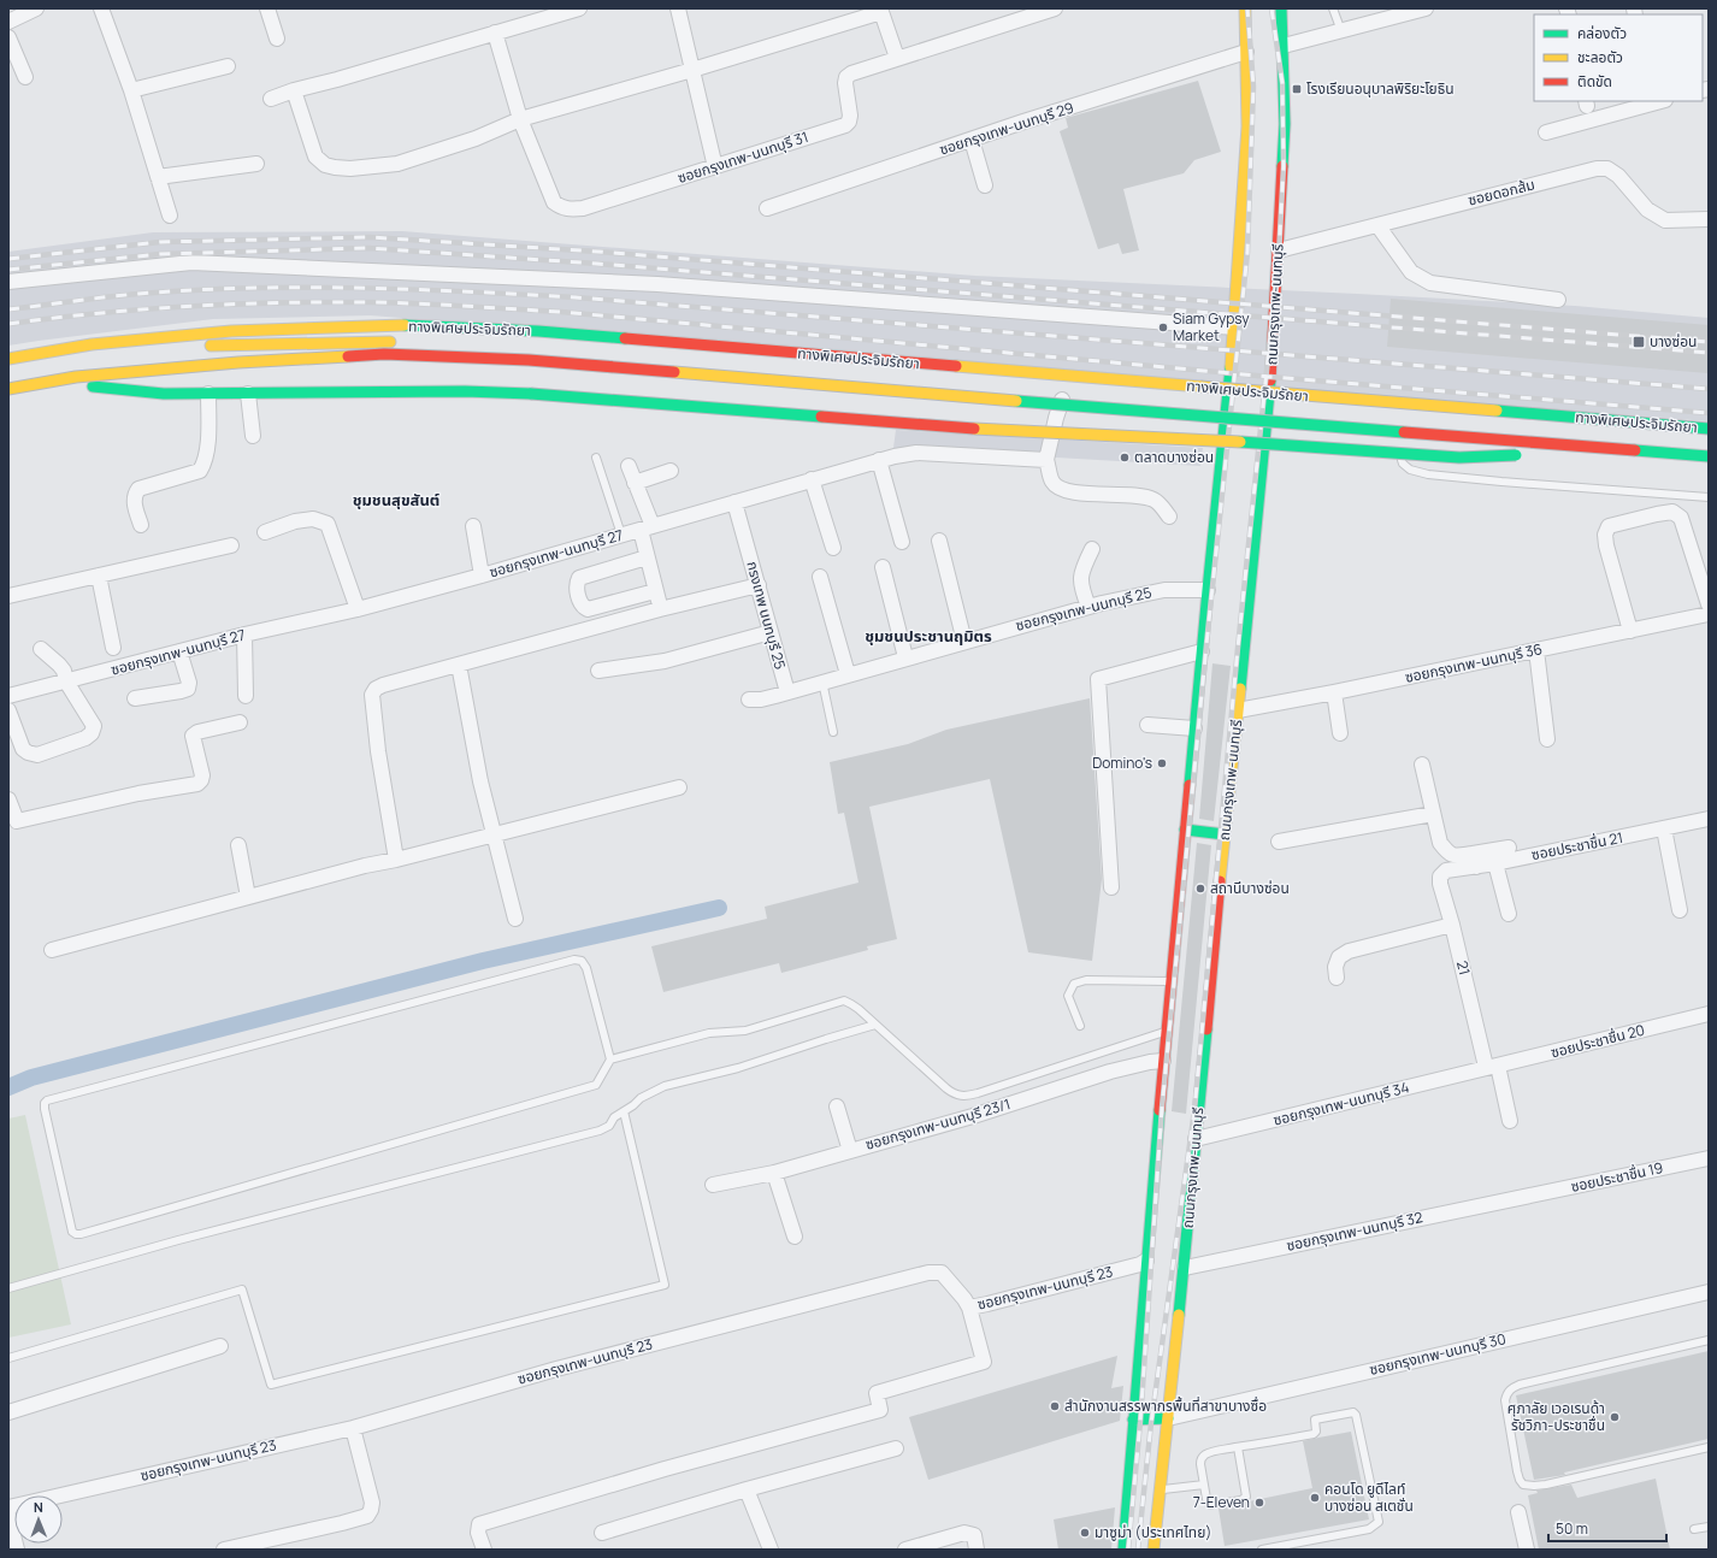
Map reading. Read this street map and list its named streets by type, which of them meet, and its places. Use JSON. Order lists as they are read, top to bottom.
{
  "streets": {
    "main road": ["ถนนกรุงเทพ-นนทบุรี", "ทางพิเศษประจิมรัถยา"],
    "street": [
      "ซอยกรุงเทพ-นนทบุรี 29",
      "ซอยกรุงเทพ-นนทบุรี 31",
      "ซอยดอกส้ม",
      "ซอยกรุงเทพ-นนทบุรี 27",
      "ซอยกรุงเทพ-นนทบุรี 25",
      "กรงเทพ นนทบุรี 25",
      "ซอยกรุงเทพ-นนทบุรี 36",
      "ซอยประชาชื่น 21",
      "21",
      "ซอยประชาชื่น 20",
      "ซอยกรุงเทพ-นนทบุรี 34",
      "ซอยกรุงเทพ-นนทบุรี 23/1",
      "ซอยประชาชื่น 19",
      "ซอยกรุงเทพ-นนทบุรี 32",
      "ซอยกรุงเทพ-นนทบุรี 23",
      "ซอยกรุงเทพ-นนทบุรี 30"
    ]
  },
  "crossings": [
    ["ซอยดอกส้ม", "ถนนกรุงเทพ-นนทบุรี"],
    ["ถนนกรุงเทพ-นนทบุรี", "ซอยกรุงเทพ-นนทบุรี 36"],
    ["ถนนกรุงเทพ-นนทบุรี", "ซอยกรุงเทพ-นนทบุรี 34"],
    ["ถนนกรุงเทพ-นนทบุรี", "ซอยกรุงเทพ-นนทบุรี 32"],
    ["ถนนกรุงเทพ-นนทบุรี", "ซอยกรุงเทพ-นนทบุรี 30"],
    ["ซอยกรุงเทพ-นนทบุรี 27", "กรงเทพ นนทบุรี 25"],
    ["ซอยประชาชื่น 21", "21"],
    ["21", "ซอยประชาชื่น 20"],
    ["21", "ซอยกรุงเทพ-นนทบุรี 34"],
    ["ซอยประชาชื่น 20", "ซอยกรุงเทพ-นนทบุรี 34"],
    ["ซอยประชาชื่น 19", "ซอยกรุงเทพ-นนทบุรี 32"]
  ],
  "districts": ["ชุมชนสุขสันต์", "ชุมชนประชานฤมิตร"],
  "places": {
    "transit": ["โรงเรียนอนุบาลพิริยะโยธิน", "บางซ่อน"],
    "other": [
      "Siam Gypsy Market",
      "ตลาดบางซ่อน",
      "Domino's",
      "สถานีบางซ่อน",
      "สำนักงานสรรพากรพื้นที่สาขาบางซื่อ",
      "ศุภาลัย เวอเรนด้า รัชวิภา-ประชาชื่น",
      "คอนโด ยูดีไลท์ บางซ่อน สเตชั่น",
      "7-Eleven",
      "มาซูม่า (ประเทศไทย)"
    ]
  },
  "legend": ["คล่องตัว", "ชะลอตัว", "ติดขัด"],
  "scale_bar": "50 m",
  "north": "top"
}
